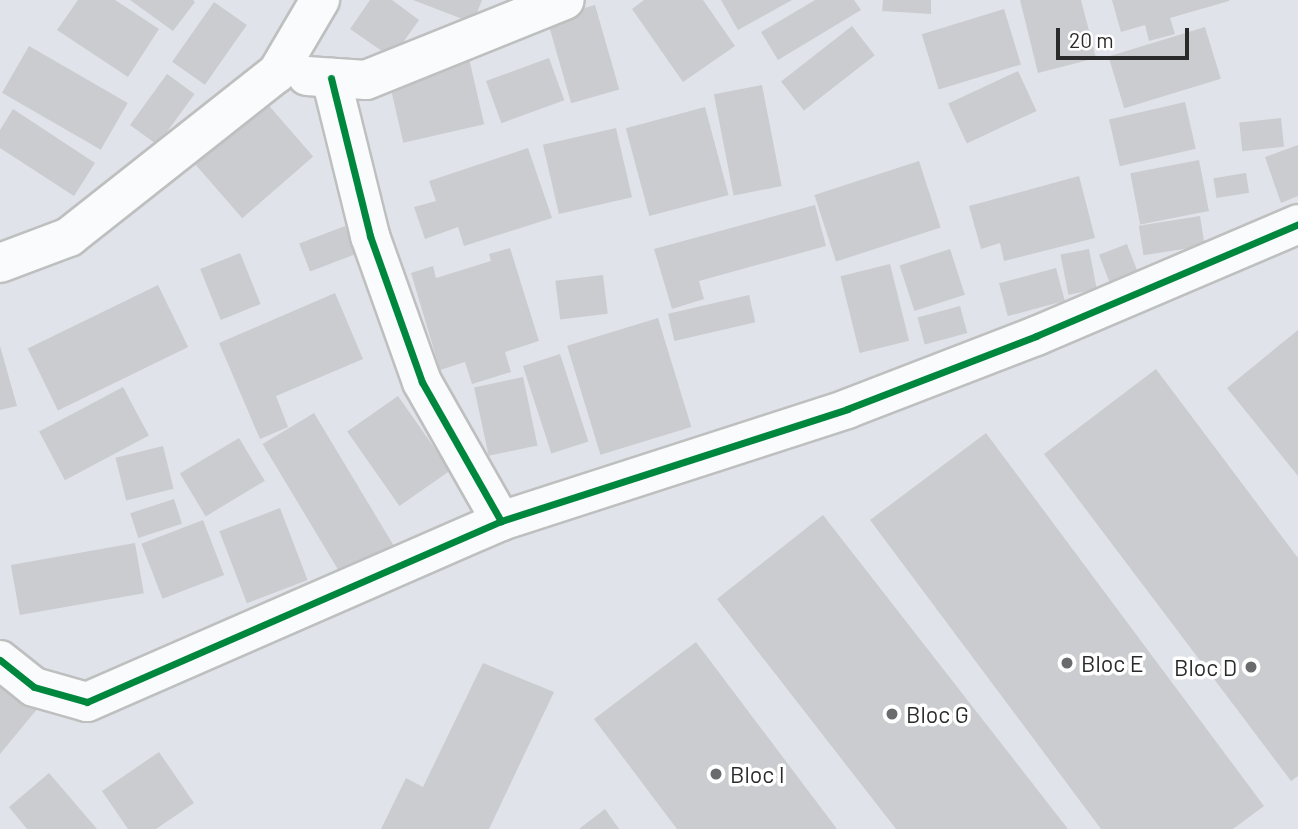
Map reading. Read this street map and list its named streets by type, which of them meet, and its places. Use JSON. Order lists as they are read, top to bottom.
{
  "places": [
    "Bloc E",
    "Bloc D",
    "Bloc G",
    "Bloc I"
  ],
  "scale_bar": "20 m"
}
